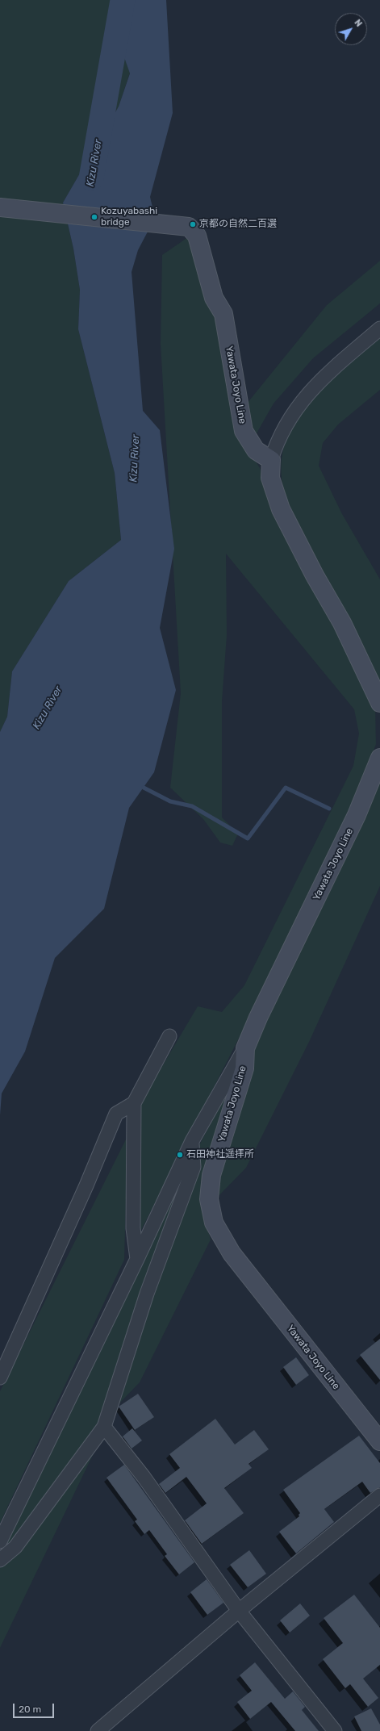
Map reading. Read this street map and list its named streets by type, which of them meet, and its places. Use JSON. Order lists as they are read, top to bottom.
{
  "streets": {
    "main road": ["Yawata Joyo Line"]
  },
  "water": ["Kizu River"],
  "places": ["Kozuyabashi bridge", "京都の自然二百選", "石田神社遥拝所"],
  "scale_bar": "20 m",
  "north": "top right"
}
